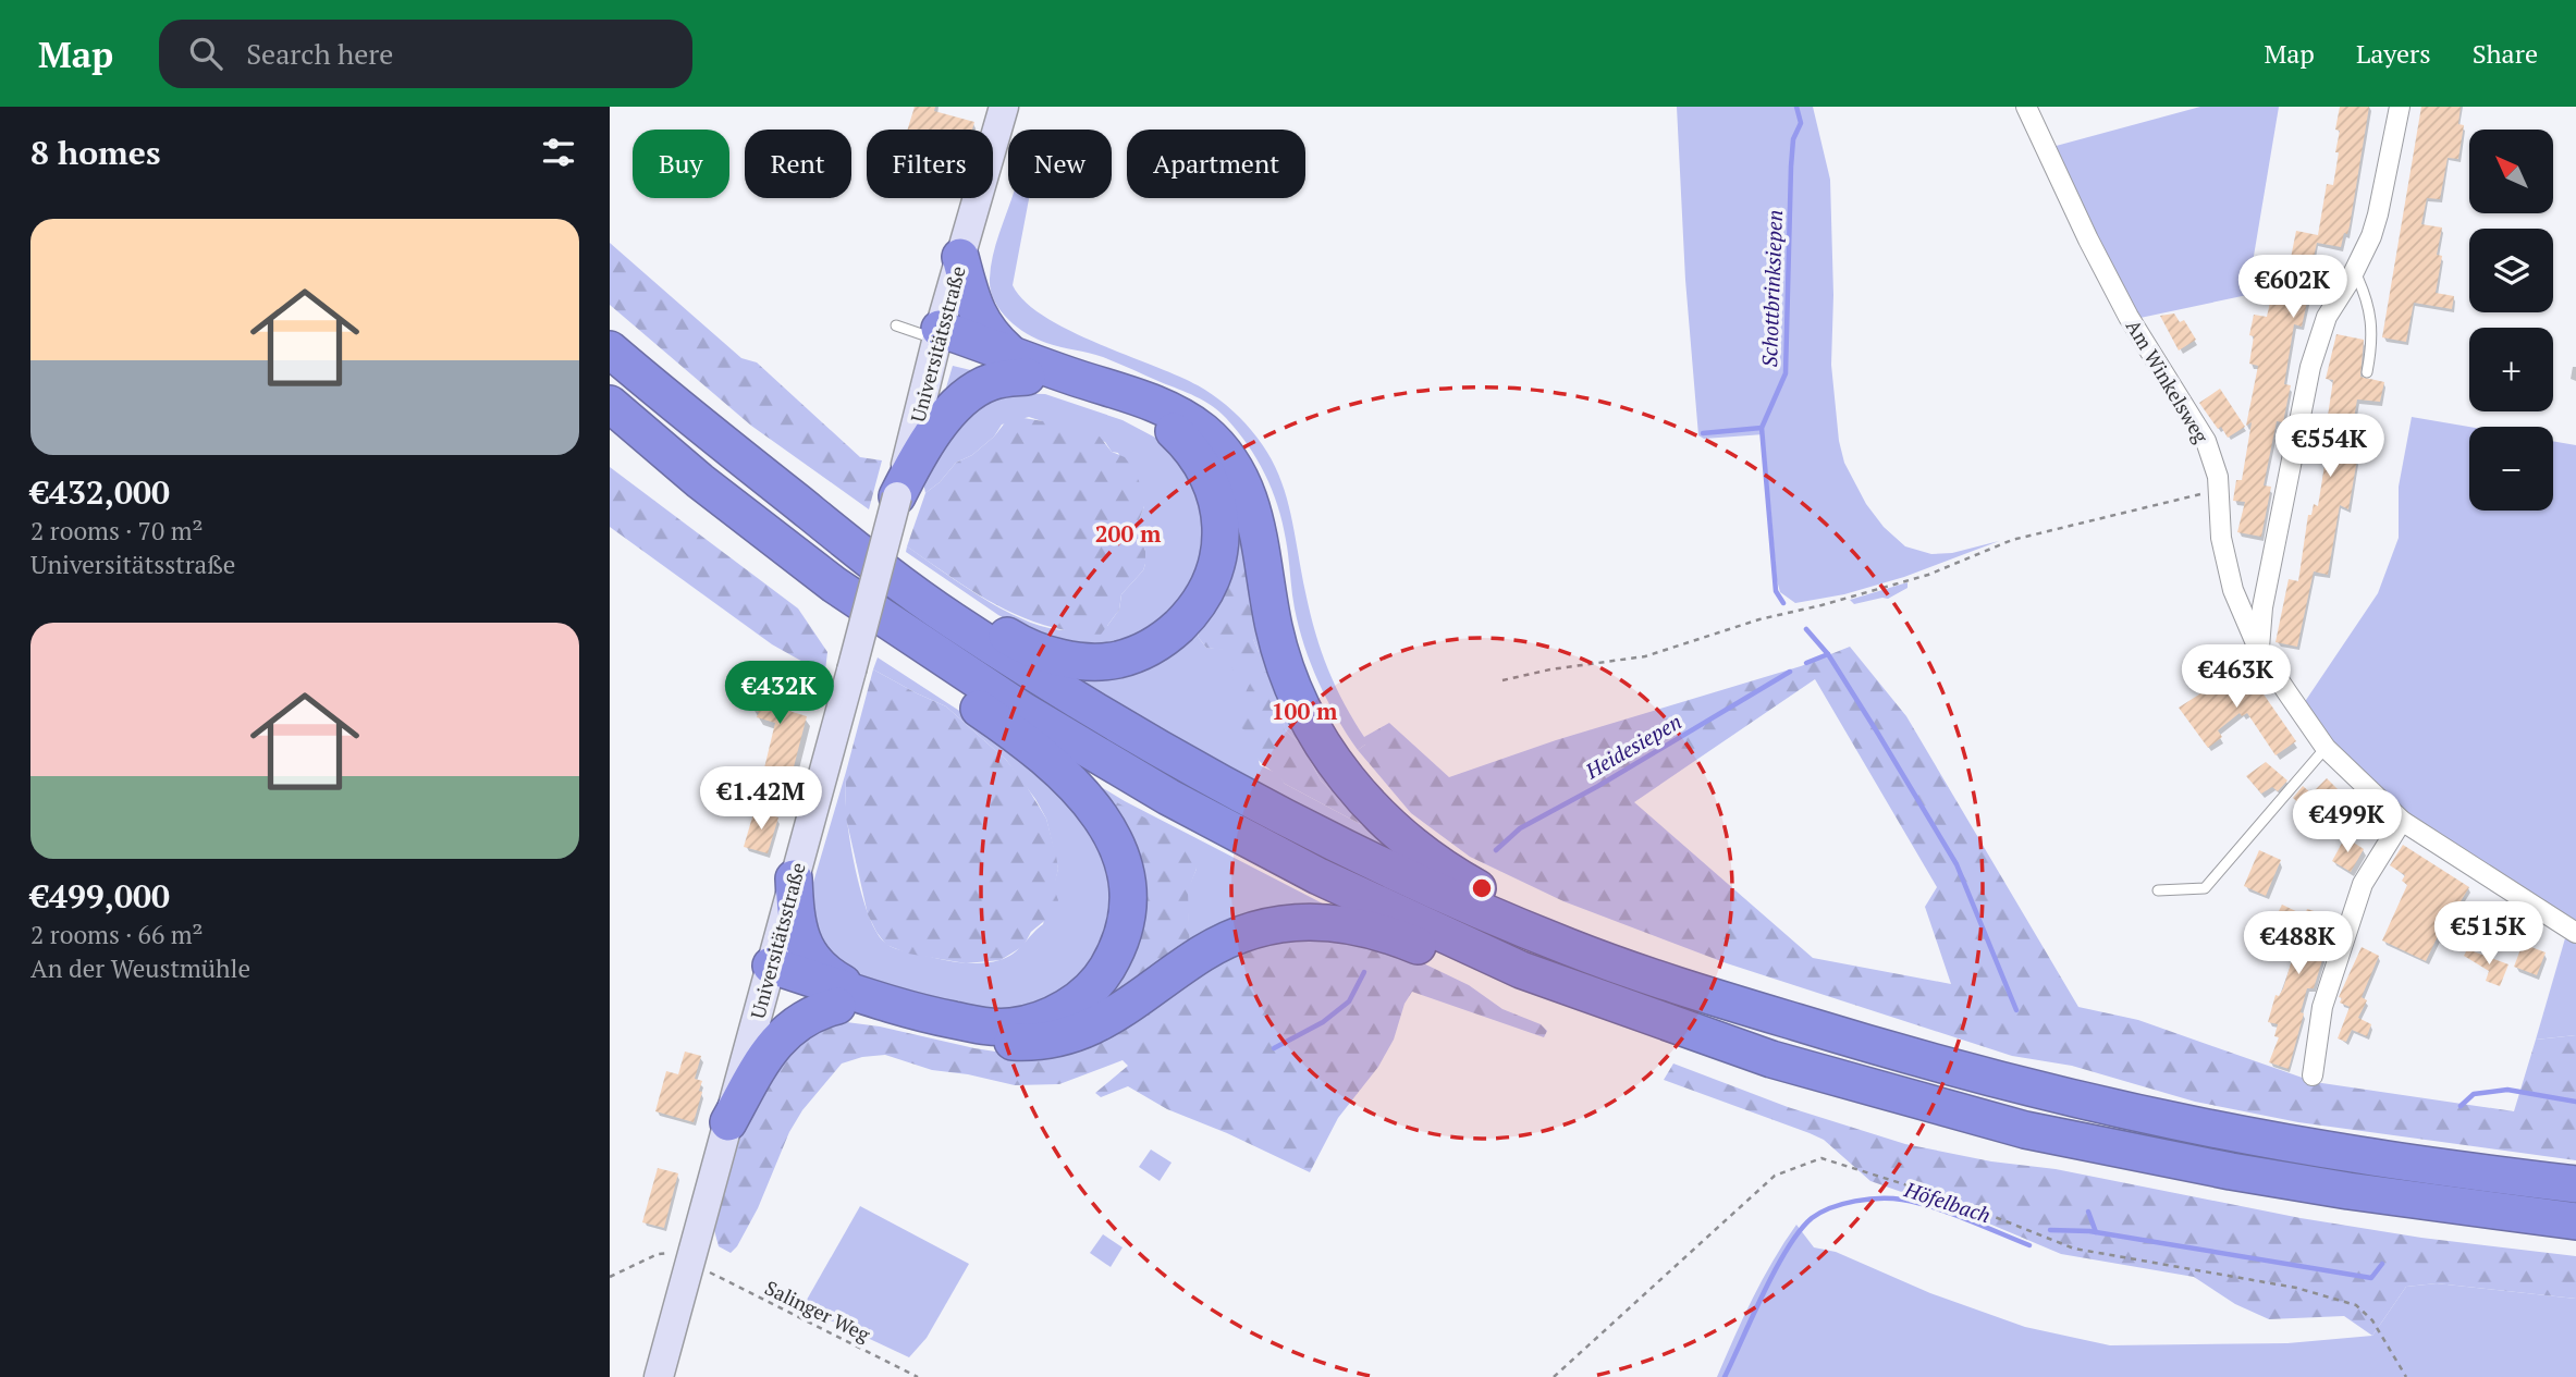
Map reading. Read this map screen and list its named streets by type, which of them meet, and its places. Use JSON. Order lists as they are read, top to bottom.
{
  "streets": {
    "main road": ["Universitätsstraße"],
    "street": ["Am Winkelsweg"],
    "path": ["Salinger Weg"]
  },
  "crossings": [
    ["Universitätsstraße", "Salinger Weg"]
  ],
  "water": ["Schottbrinksiepen", "Heidesiepen", "Höfelbach"],
  "north": "top left",
  "page": {
    "header": "Map",
    "search": "Search here",
    "nav": ["Map", "Layers", "Share"],
    "heading": "8 homes",
    "map_buttons": ["+", "−"],
    "chip": [
      "Buy",
      "Rent",
      "Filters",
      "New",
      "Apartment"
    ],
    "list": [
      {
        "name": "€432,000",
        "note": "2 rooms · 70 m² · Universitätsstraße"
      },
      {
        "name": "€499,000",
        "note": "2 rooms · 66 m² · An der Weustmühle"
      }
    ],
    "price": [
      "€602K",
      "€554K",
      "€463K",
      "€432K",
      "€1.42M",
      "€499K",
      "€515K",
      "€488K"
    ]
  },
  "rings": ["200 m", "100 m"]
}
